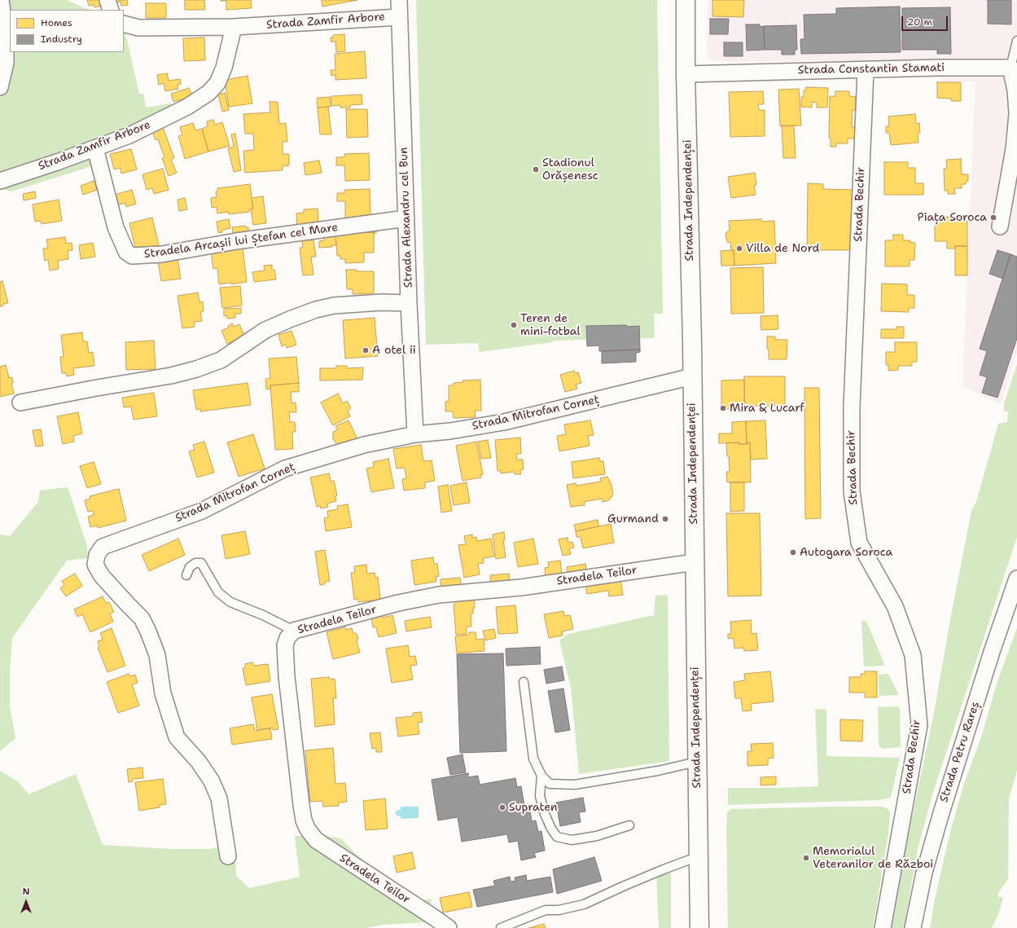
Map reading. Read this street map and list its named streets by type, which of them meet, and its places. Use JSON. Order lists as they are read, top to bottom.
{
  "streets": {
    "main road": ["Strada Independenței"],
    "street": [
      "Strada Zamfir Arbore",
      "Strada Constantin Stamati",
      "Strada Bechir",
      "Strada Alexandru cel Bun",
      "Stradela Arcașii lui Ștefan cel Mare",
      "Strada Mitrofan Corneț",
      "Stradela Teilor",
      "Strada Petru Rareș"
    ]
  },
  "crossings": [
    ["Strada Zamfir Arbore", "Strada Alexandru cel Bun"],
    ["Strada Zamfir Arbore", "Stradela Arcașii lui Ștefan cel Mare"],
    ["Strada Constantin Stamati", "Strada Independenței"],
    ["Strada Constantin Stamati", "Strada Bechir"],
    ["Strada Independenței", "Strada Mitrofan Corneț"],
    ["Strada Independenței", "Stradela Teilor"],
    ["Strada Alexandru cel Bun", "Stradela Arcașii lui Ștefan cel Mare"],
    ["Strada Alexandru cel Bun", "Strada Mitrofan Corneț"]
  ],
  "places": [
    "Stadionul Orășenesc",
    "Piața Soroca",
    "Villa de Nord",
    "Teren de mini-fotbal",
    "A otel ii",
    "Mira & Lucarf",
    "Gurmand",
    "Autogara Soroca",
    "Supraten",
    "Memorialul Veteranilor de Război"
  ],
  "legend": ["Homes", "Industry"],
  "scale_bar": "20 m",
  "north": "top"
}
